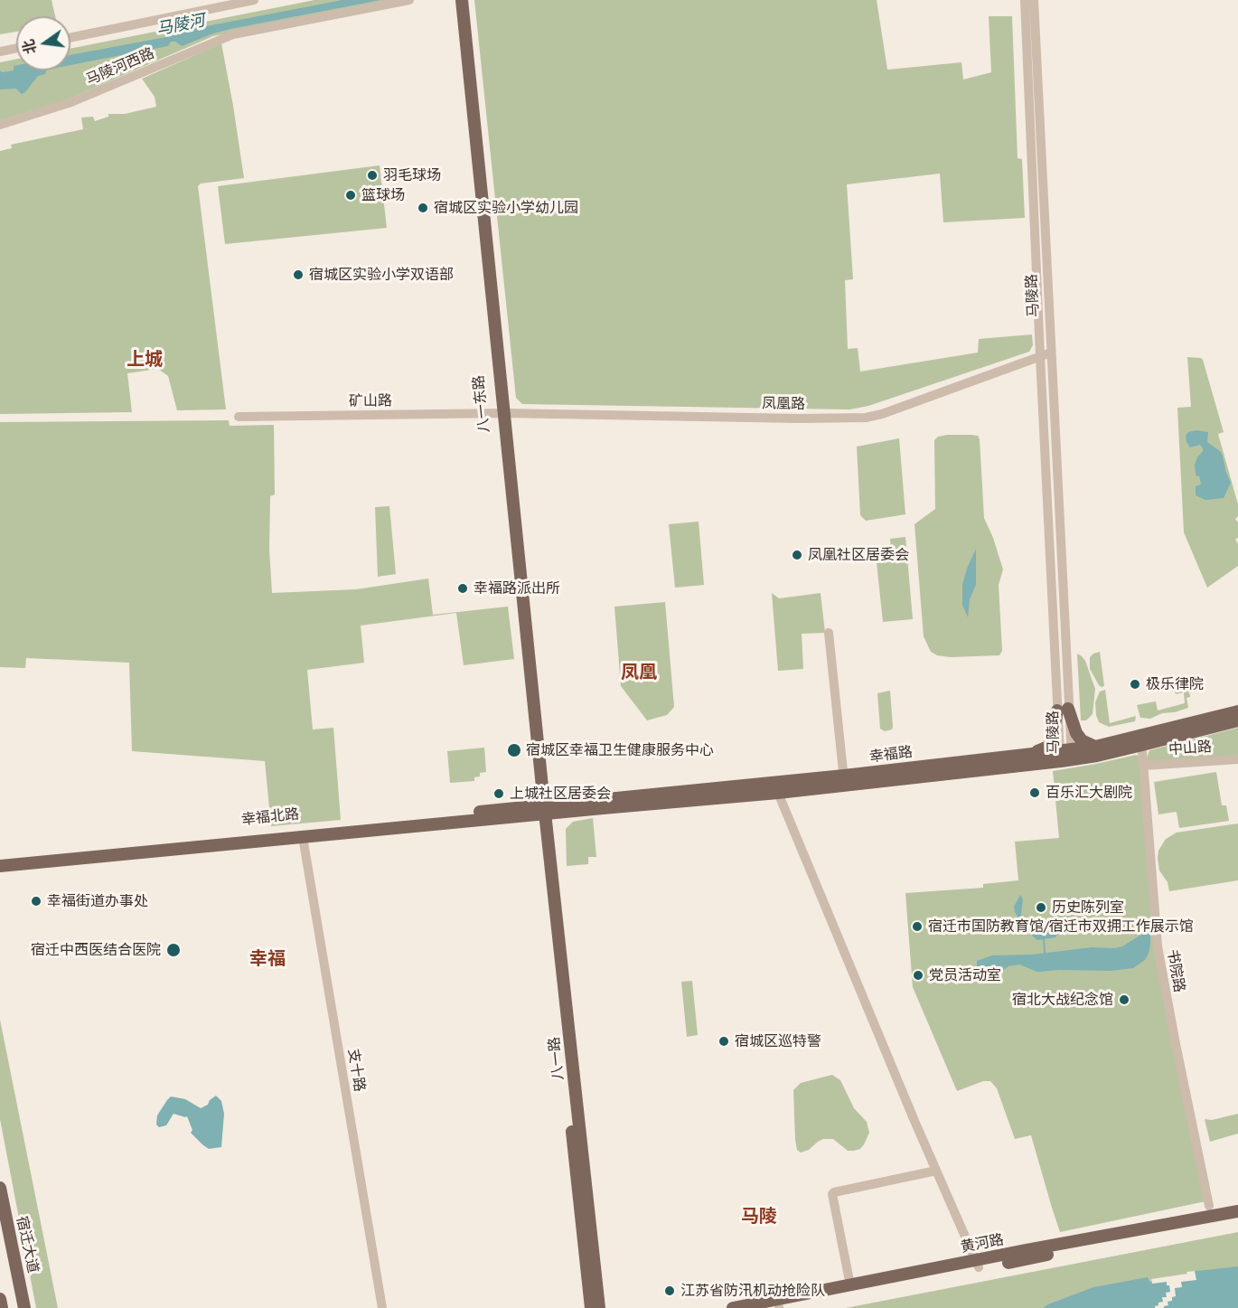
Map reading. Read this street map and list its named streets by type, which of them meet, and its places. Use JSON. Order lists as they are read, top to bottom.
{
  "streets": {
    "main road": [
      "八一东路",
      "幸福路",
      "幸福北路",
      "八一路",
      "黄河路",
      "宿迁大道"
    ],
    "street": [
      "马陵河西路",
      "马陵路",
      "矿山路",
      "凤凰路",
      "中山路",
      "书院路",
      "支十路"
    ]
  },
  "crossings": [
    ["马陵路", "凤凰路"],
    ["马陵路", "幸福路"],
    ["矿山路", "八一东路"],
    ["矿山路", "凤凰路"],
    ["八一东路", "凤凰路"],
    ["八一东路", "幸福路"],
    ["八一东路", "幸福北路"],
    ["八一东路", "八一路"],
    ["中山路", "书院路"],
    ["幸福路", "幸福北路"],
    ["幸福路", "书院路"],
    ["幸福路", "八一路"],
    ["幸福北路", "八一路"],
    ["幸福北路", "支十路"]
  ],
  "districts": [
    "上城",
    "凤凰",
    "幸福",
    "马陵"
  ],
  "water": ["马陵河"],
  "places": [
    "羽毛球场",
    "篮球场",
    "宿城区实验小学幼儿园",
    "宿城区实验小学双语部",
    "凤凰社区居委会",
    "幸福路派出所",
    "极乐律院",
    "宿城区幸福卫生健康服务中心",
    "百乐汇大剧院",
    "上城社区居委会",
    "幸福街道办事处",
    "历史陈列室",
    "宿迁市国防教育馆/宿迁市双拥工作展示馆",
    "宿迁中西医结合医院",
    "党员活动室",
    "宿北大战纪念馆",
    "宿城区巡特警",
    "江苏省防汛机动抢险队"
  ],
  "north": "left"
}
